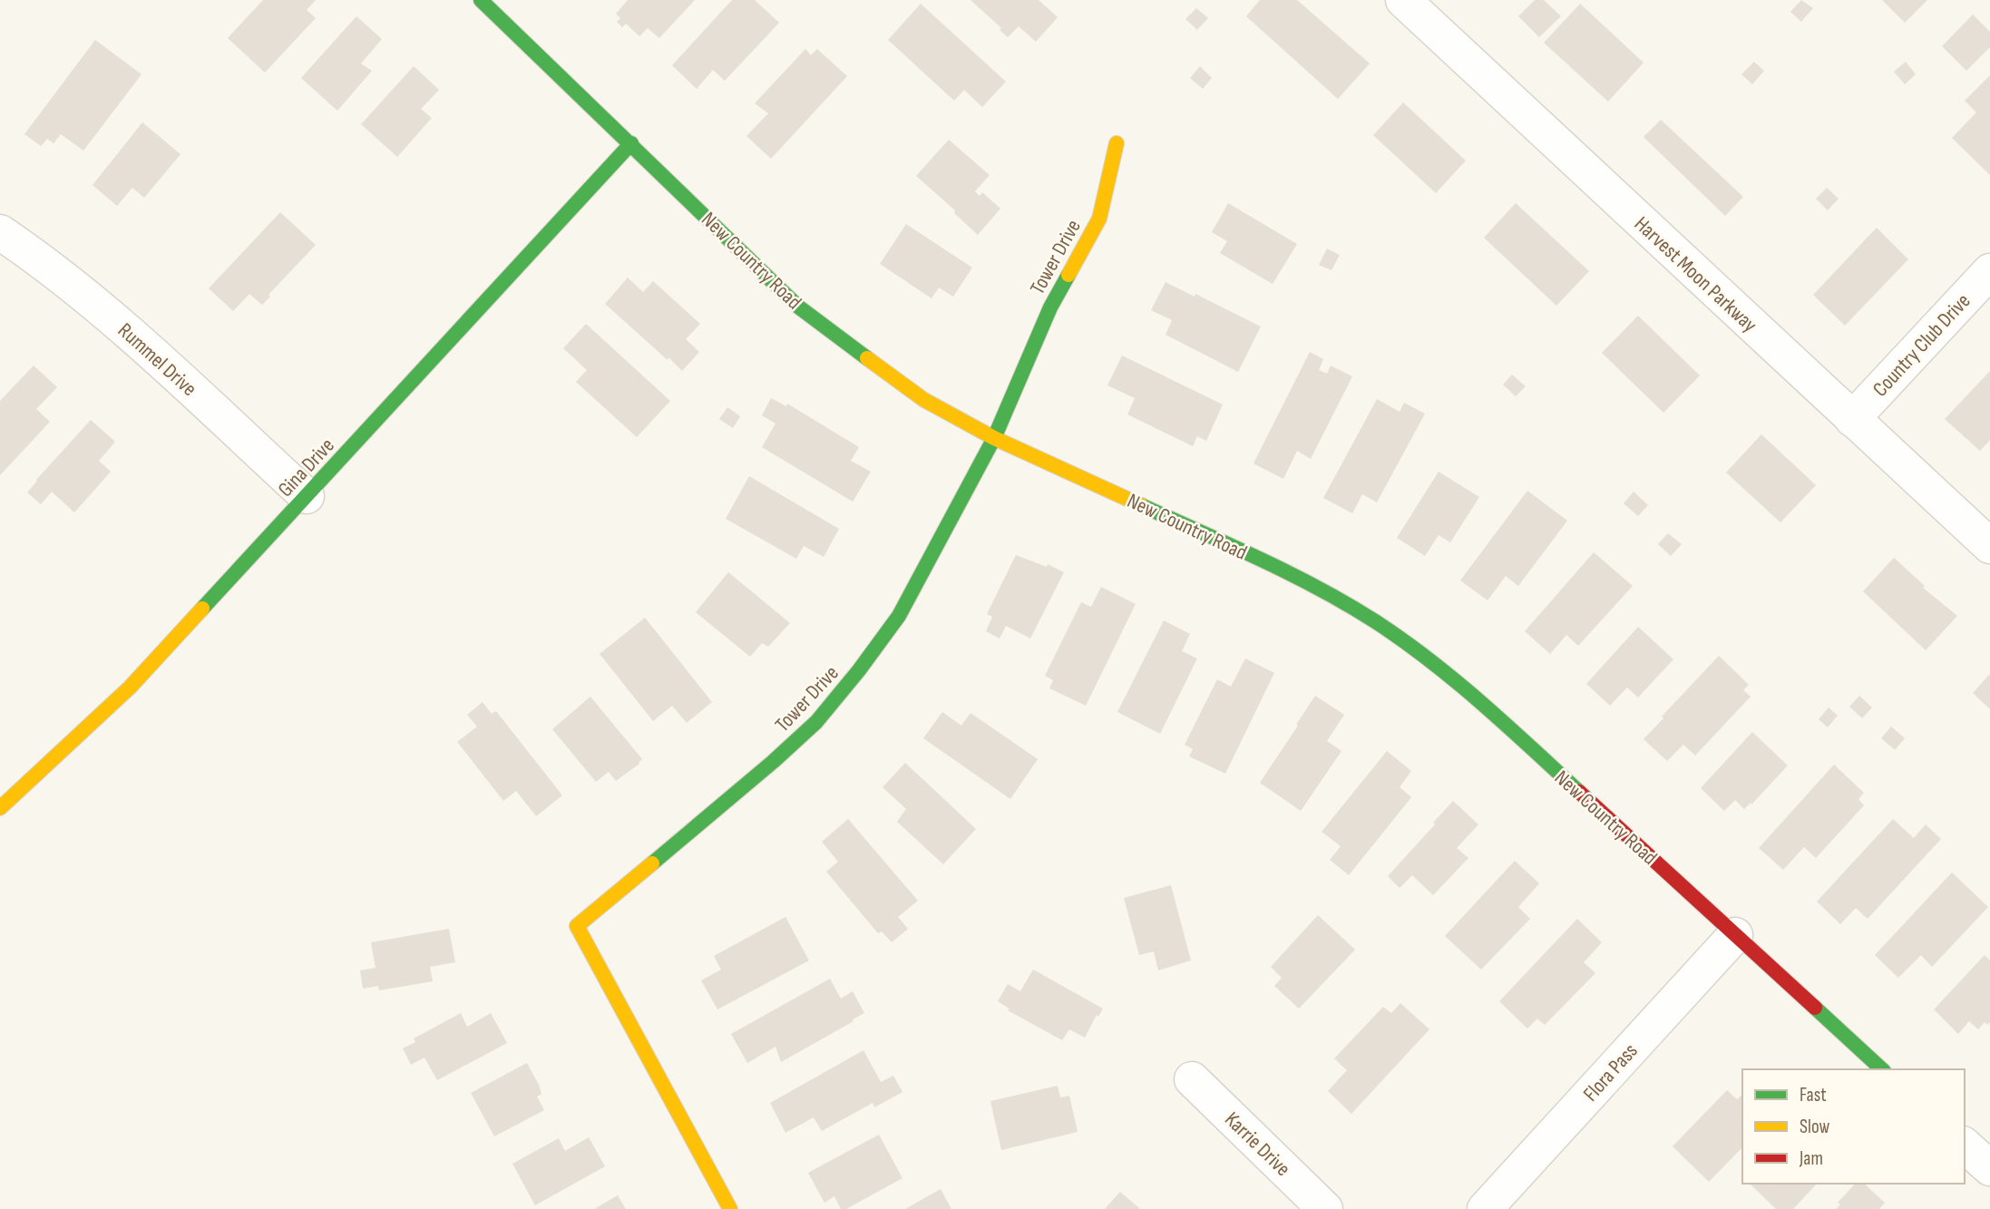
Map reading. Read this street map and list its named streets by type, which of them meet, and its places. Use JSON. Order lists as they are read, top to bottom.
{
  "streets": {
    "street": [
      "Tower Drive",
      "New Country Road",
      "Harvest Moon Parkway",
      "Country Club Drive",
      "Rummel Drive",
      "Gina Drive",
      "Flora Pass",
      "Karrie Drive"
    ]
  },
  "crossings": [
    ["Tower Drive", "New Country Road"],
    ["New Country Road", "Gina Drive"],
    ["New Country Road", "Flora Pass"],
    ["Harvest Moon Parkway", "Country Club Drive"],
    ["Rummel Drive", "Gina Drive"]
  ],
  "legend": ["Fast", "Slow", "Jam"]
}
